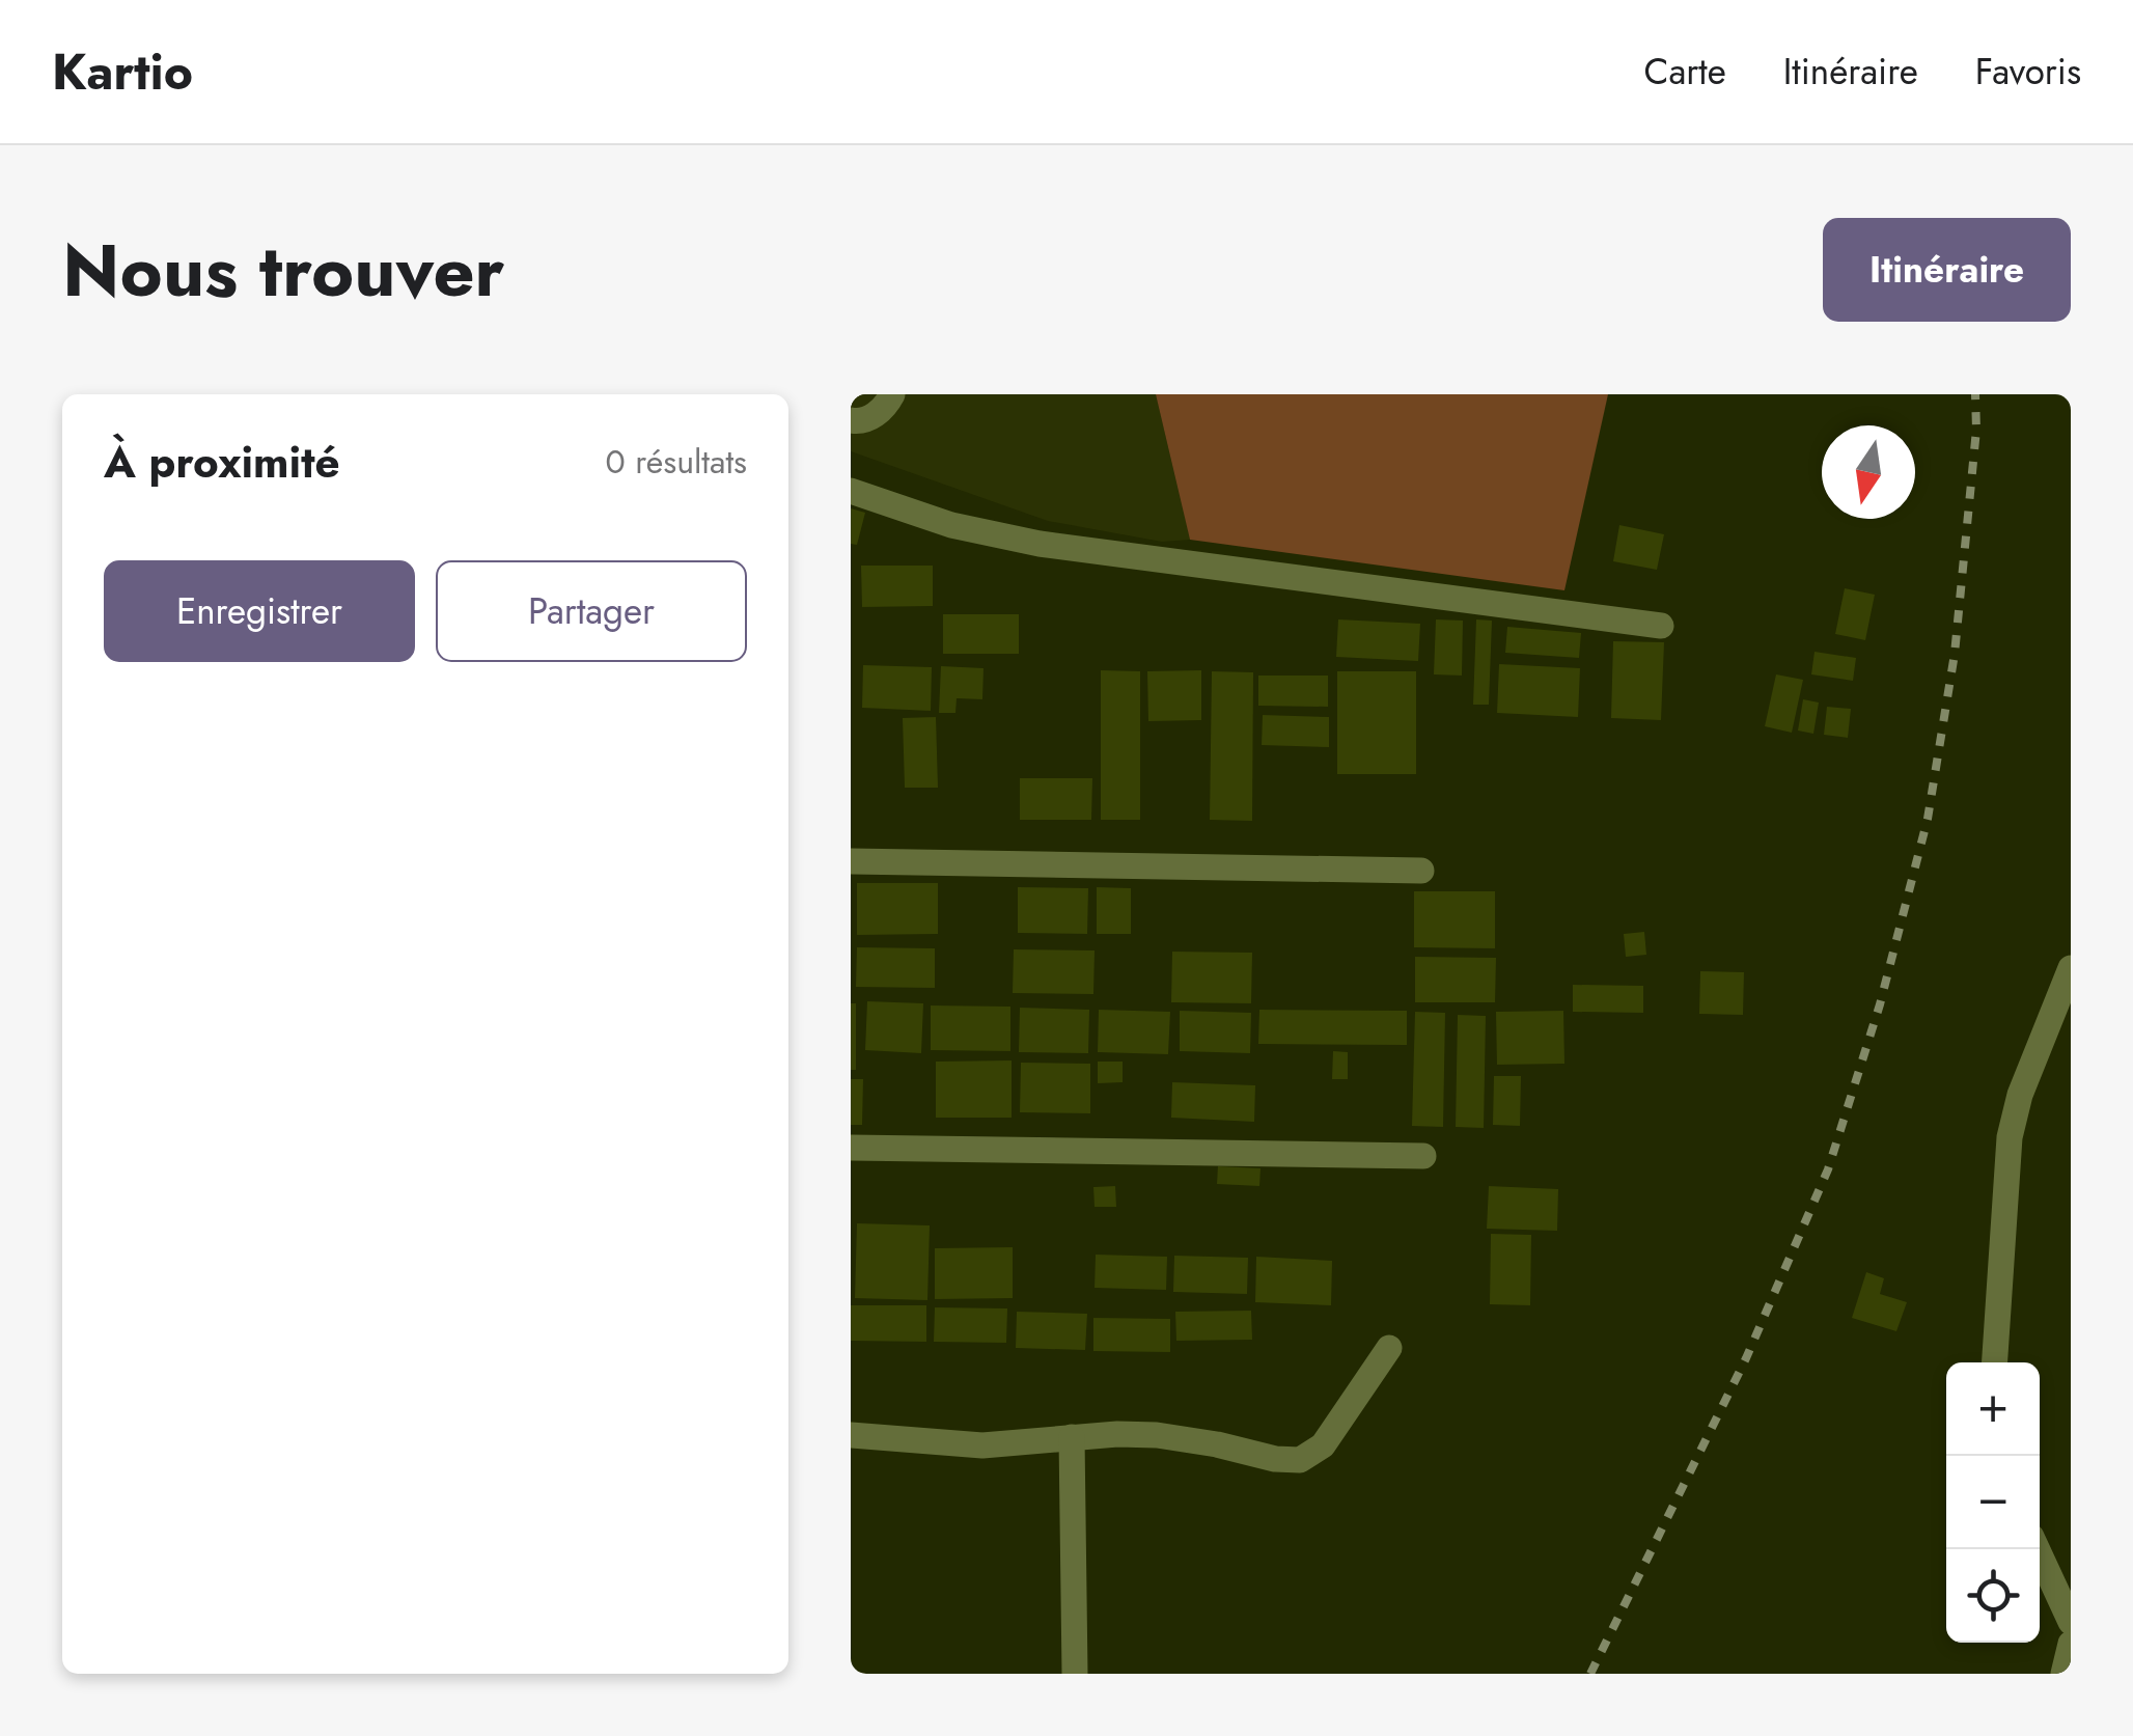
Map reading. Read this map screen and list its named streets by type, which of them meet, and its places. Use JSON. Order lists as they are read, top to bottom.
{
  "north": "bottom",
  "page": {
    "header": "Kartio",
    "nav": ["Carte", "Itinéraire", "Favoris"],
    "title": "Nous trouver",
    "buttons": [
      "Itinéraire",
      ["Enregistrer", "Partager"]
    ],
    "heading": ["À proximité", "0 résultats"],
    "map_buttons": ["+", "−"]
  }
}
